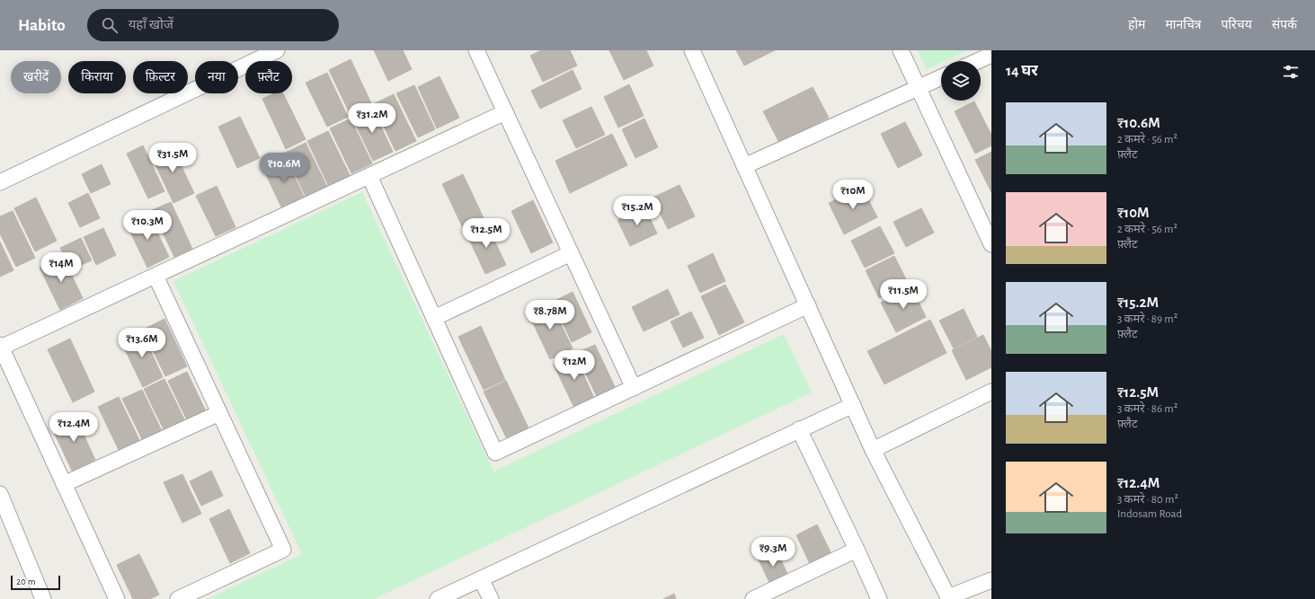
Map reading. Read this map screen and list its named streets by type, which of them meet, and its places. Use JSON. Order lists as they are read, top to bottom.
{
  "scale_bar": "20 m",
  "page": {
    "header": "Habito",
    "search": "यहाँ खोजें",
    "nav": [
      "होम",
      "मानचित्र",
      "परिचय",
      "संपर्क"
    ],
    "heading": "14 घर",
    "chip": [
      "खरीदें",
      "किराया",
      "फ़िल्टर",
      "नया",
      "फ़्लैट"
    ],
    "list": [
      {
        "name": "₹10.6M",
        "note": "2 कमरे · 56 m² · फ़्लैट"
      },
      {
        "name": "₹10M",
        "note": "2 कमरे · 56 m² · फ़्लैट"
      },
      {
        "name": "₹15.2M",
        "note": "3 कमरे · 89 m² · फ़्लैट"
      },
      {
        "name": "₹12.5M",
        "note": "3 कमरे · 86 m² · फ़्लैट"
      },
      {
        "name": "₹12.4M",
        "note": "3 कमरे · 80 m² · Indosam Road"
      }
    ],
    "price": [
      "₹31.2M",
      "₹31.5M",
      "₹10.6M",
      "₹10M",
      "₹15.2M",
      "₹10.3M",
      "₹12.5M",
      "₹14M",
      "₹11.5M",
      "₹8.78M",
      "₹13.6M",
      "₹12M",
      "₹12.4M",
      "₹9.3M"
    ],
    "scale": "20 m"
  }
}
